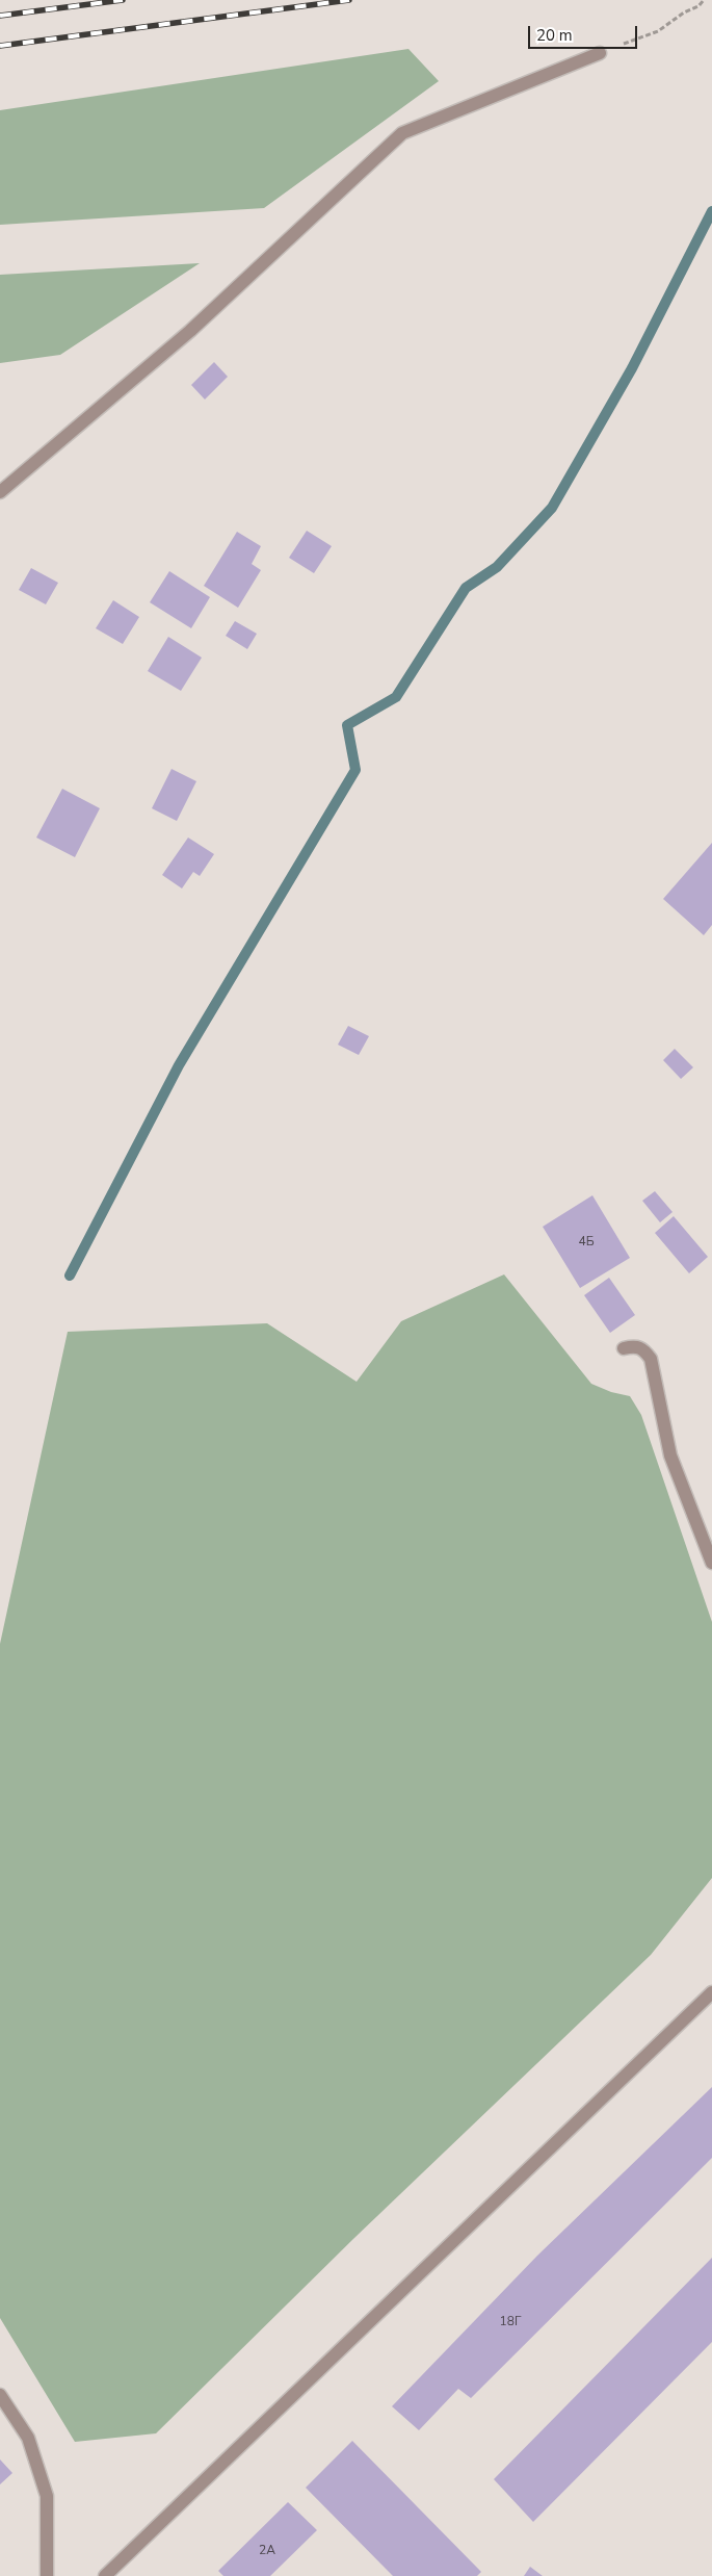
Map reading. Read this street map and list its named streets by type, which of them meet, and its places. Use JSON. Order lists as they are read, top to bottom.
{
  "house_numbers": ["4Б", "18Г", "2А"],
  "scale_bar": "20 m"
}
